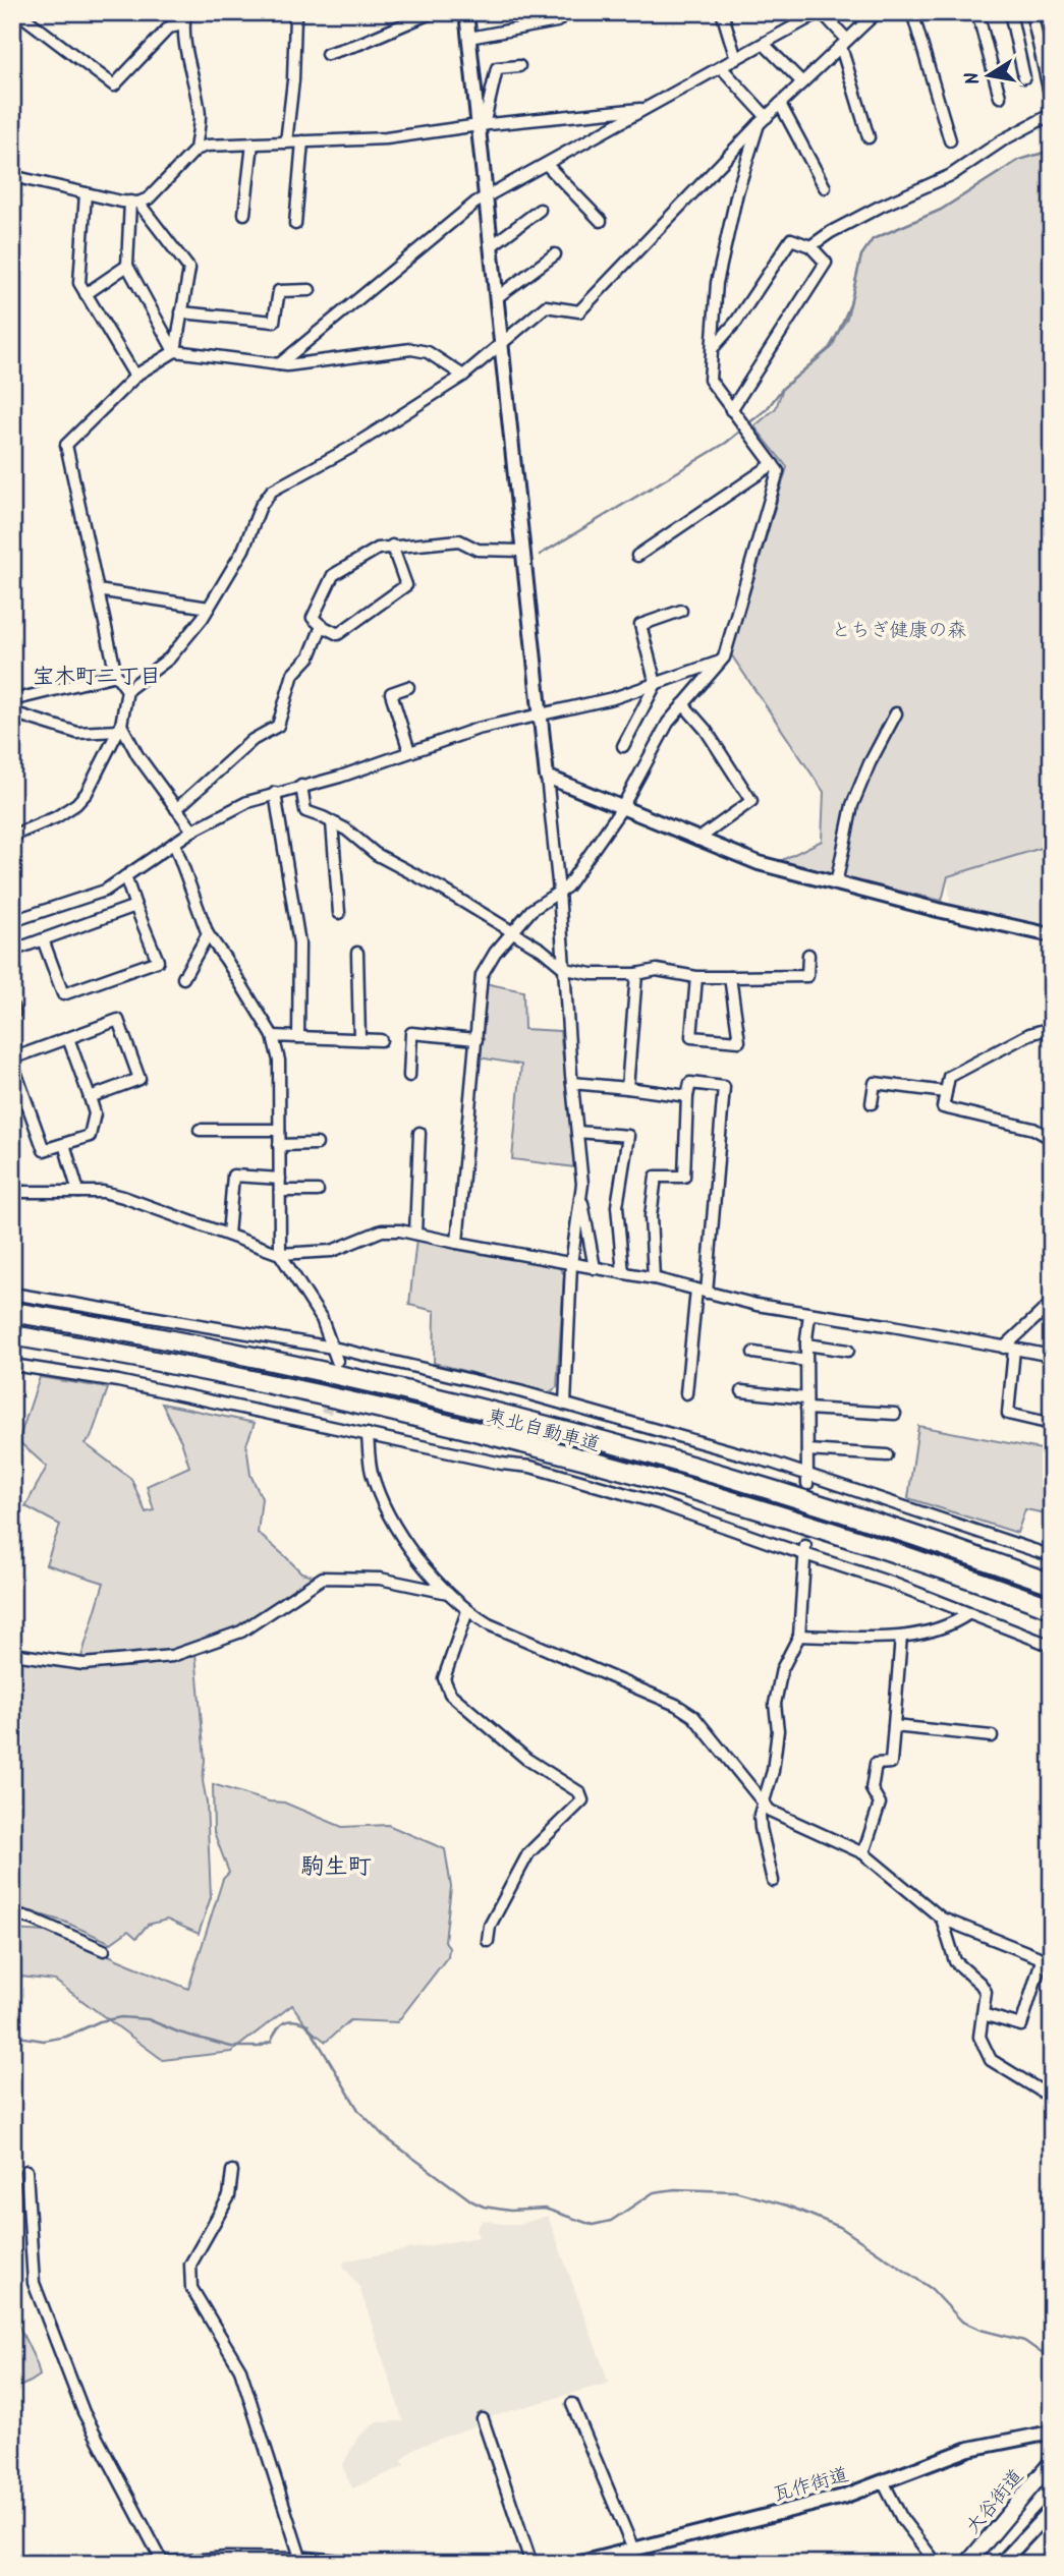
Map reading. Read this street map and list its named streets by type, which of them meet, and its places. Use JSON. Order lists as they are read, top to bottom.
{
  "streets": {
    "highway": ["東北自動車道"],
    "main road": ["大谷街道"],
    "street": ["瓦作街道"]
  },
  "districts": ["宝木町二丁目", "駒生町"],
  "parks": ["とちぎ健康の森"],
  "north": "left"
}
